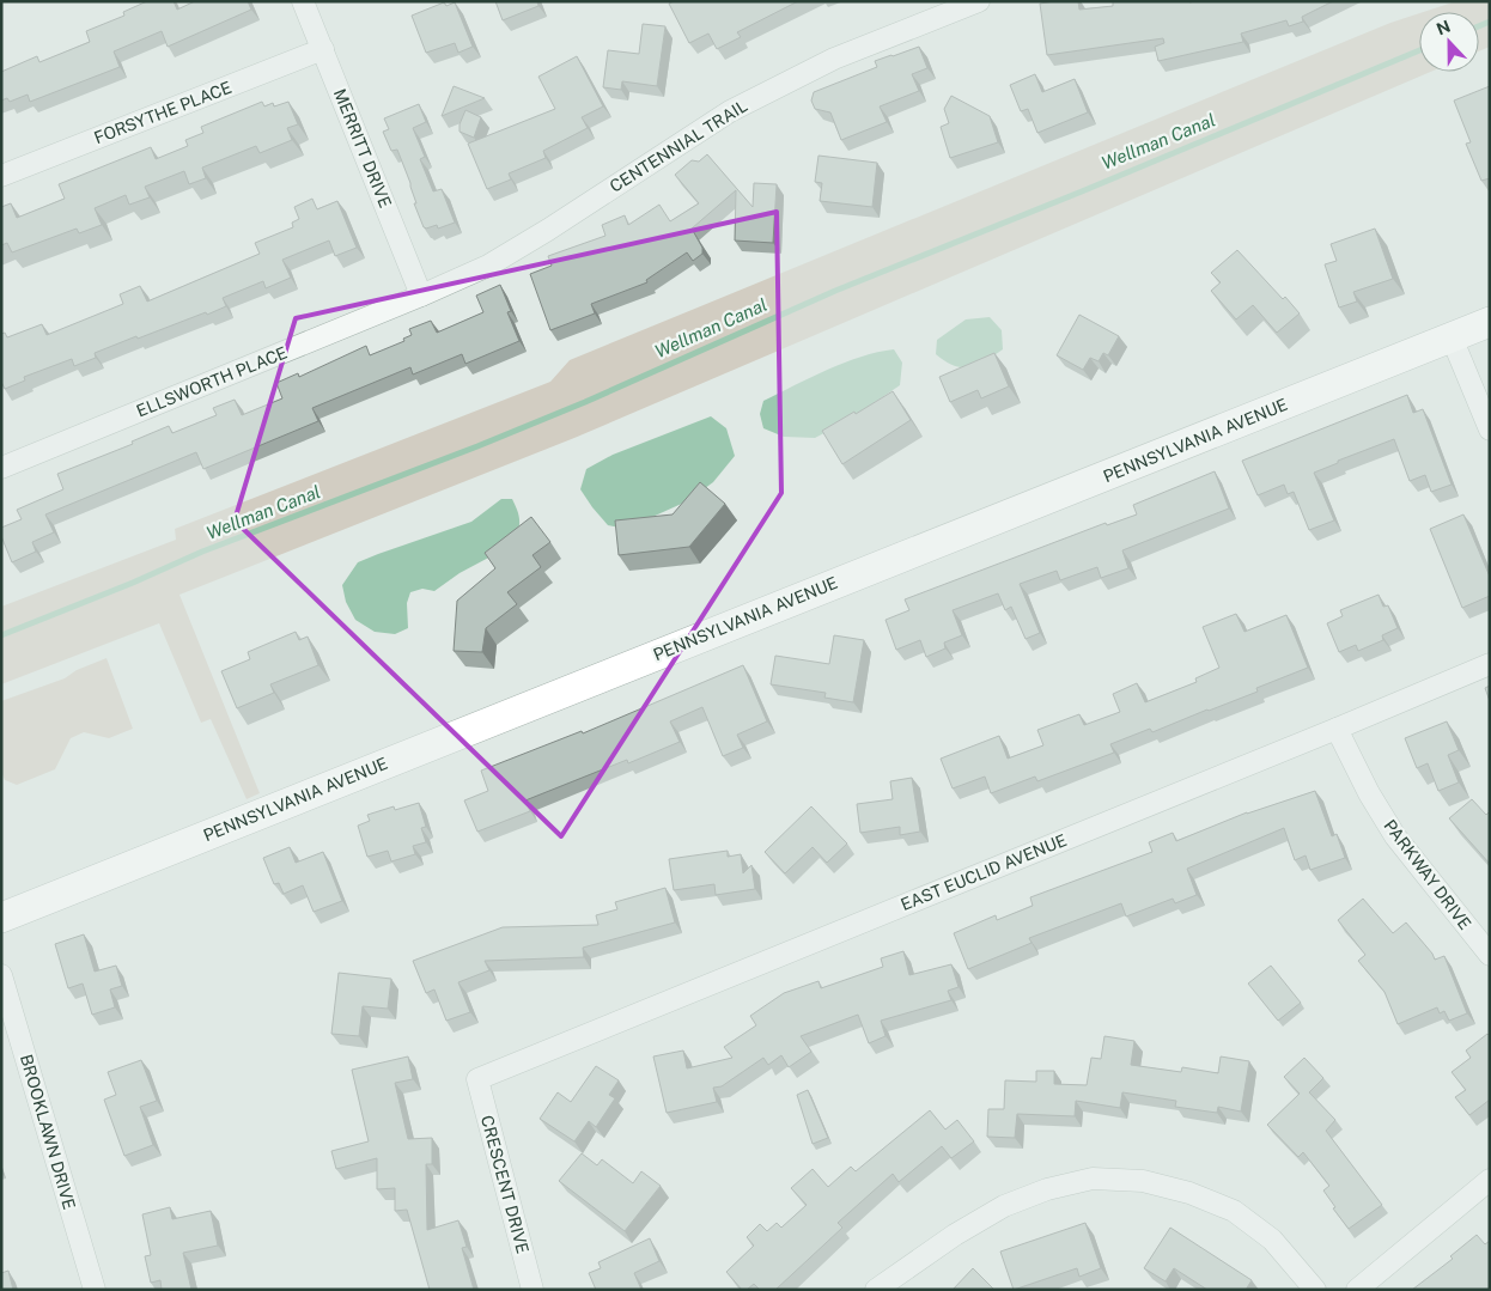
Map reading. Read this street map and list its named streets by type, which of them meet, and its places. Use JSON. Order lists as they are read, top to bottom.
{
  "streets": {
    "street": [
      "FORSYTHE PLACE",
      "CENTENNIAL TRAIL",
      "MERRITT DRIVE",
      "ELLSWORTH PLACE",
      "PENNSYLVANIA AVENUE",
      "EAST EUCLID AVENUE",
      "PARKWAY DRIVE",
      "BROOKLAWN DRIVE",
      "CRESCENT DRIVE"
    ]
  },
  "crossings": [
    ["FORSYTHE PLACE", "MERRITT DRIVE"],
    ["CENTENNIAL TRAIL", "MERRITT DRIVE"],
    ["CENTENNIAL TRAIL", "ELLSWORTH PLACE"],
    ["MERRITT DRIVE", "ELLSWORTH PLACE"],
    ["EAST EUCLID AVENUE", "PARKWAY DRIVE"],
    ["EAST EUCLID AVENUE", "CRESCENT DRIVE"]
  ],
  "water": ["Wellman Canal"],
  "north": "top"
}
